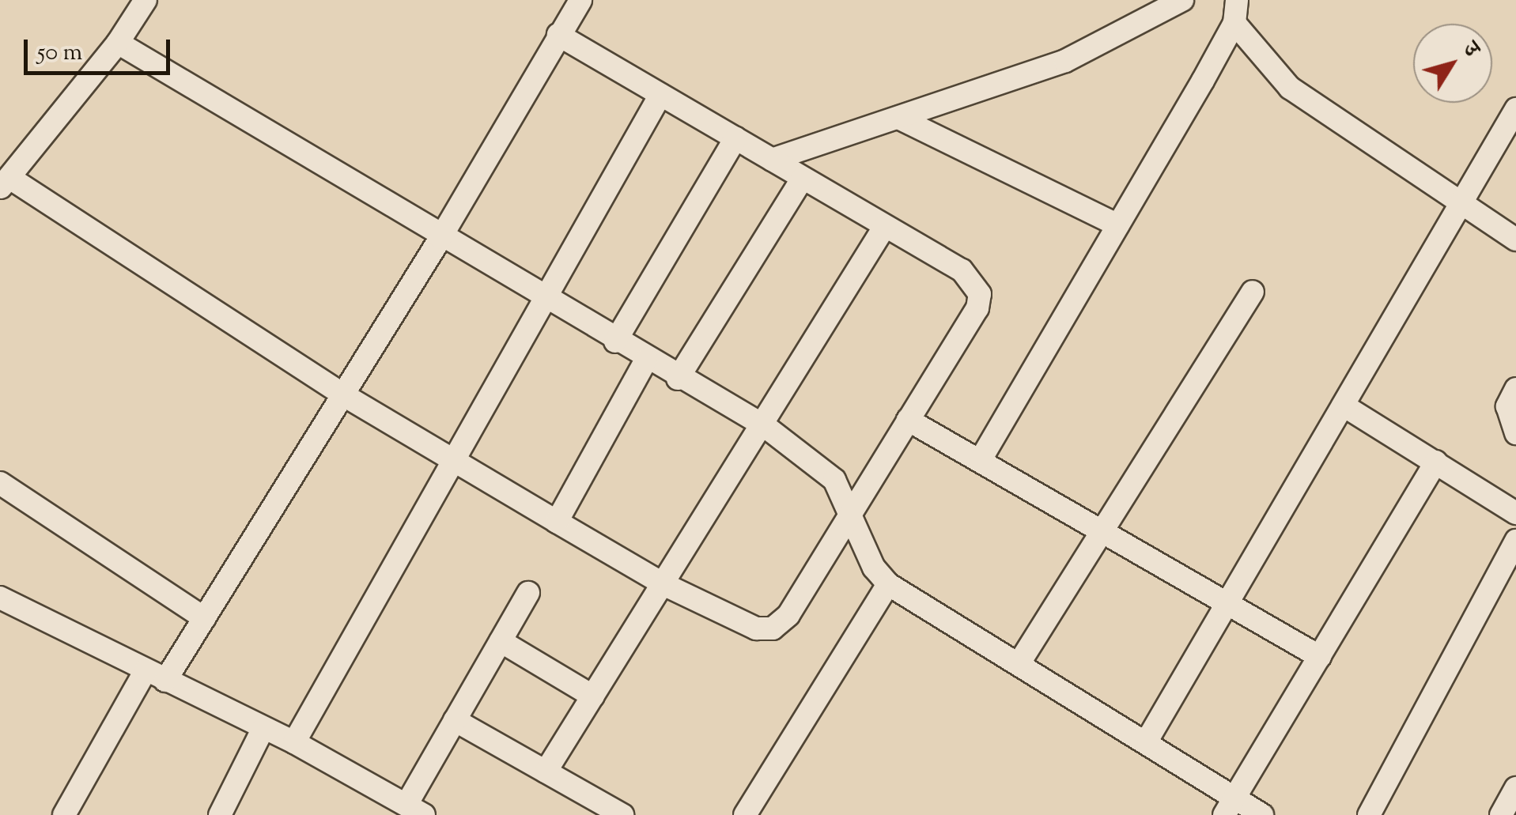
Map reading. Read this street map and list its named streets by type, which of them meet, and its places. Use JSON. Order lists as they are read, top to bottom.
{
  "scale_bar": "50 m",
  "north": "top right"
}
